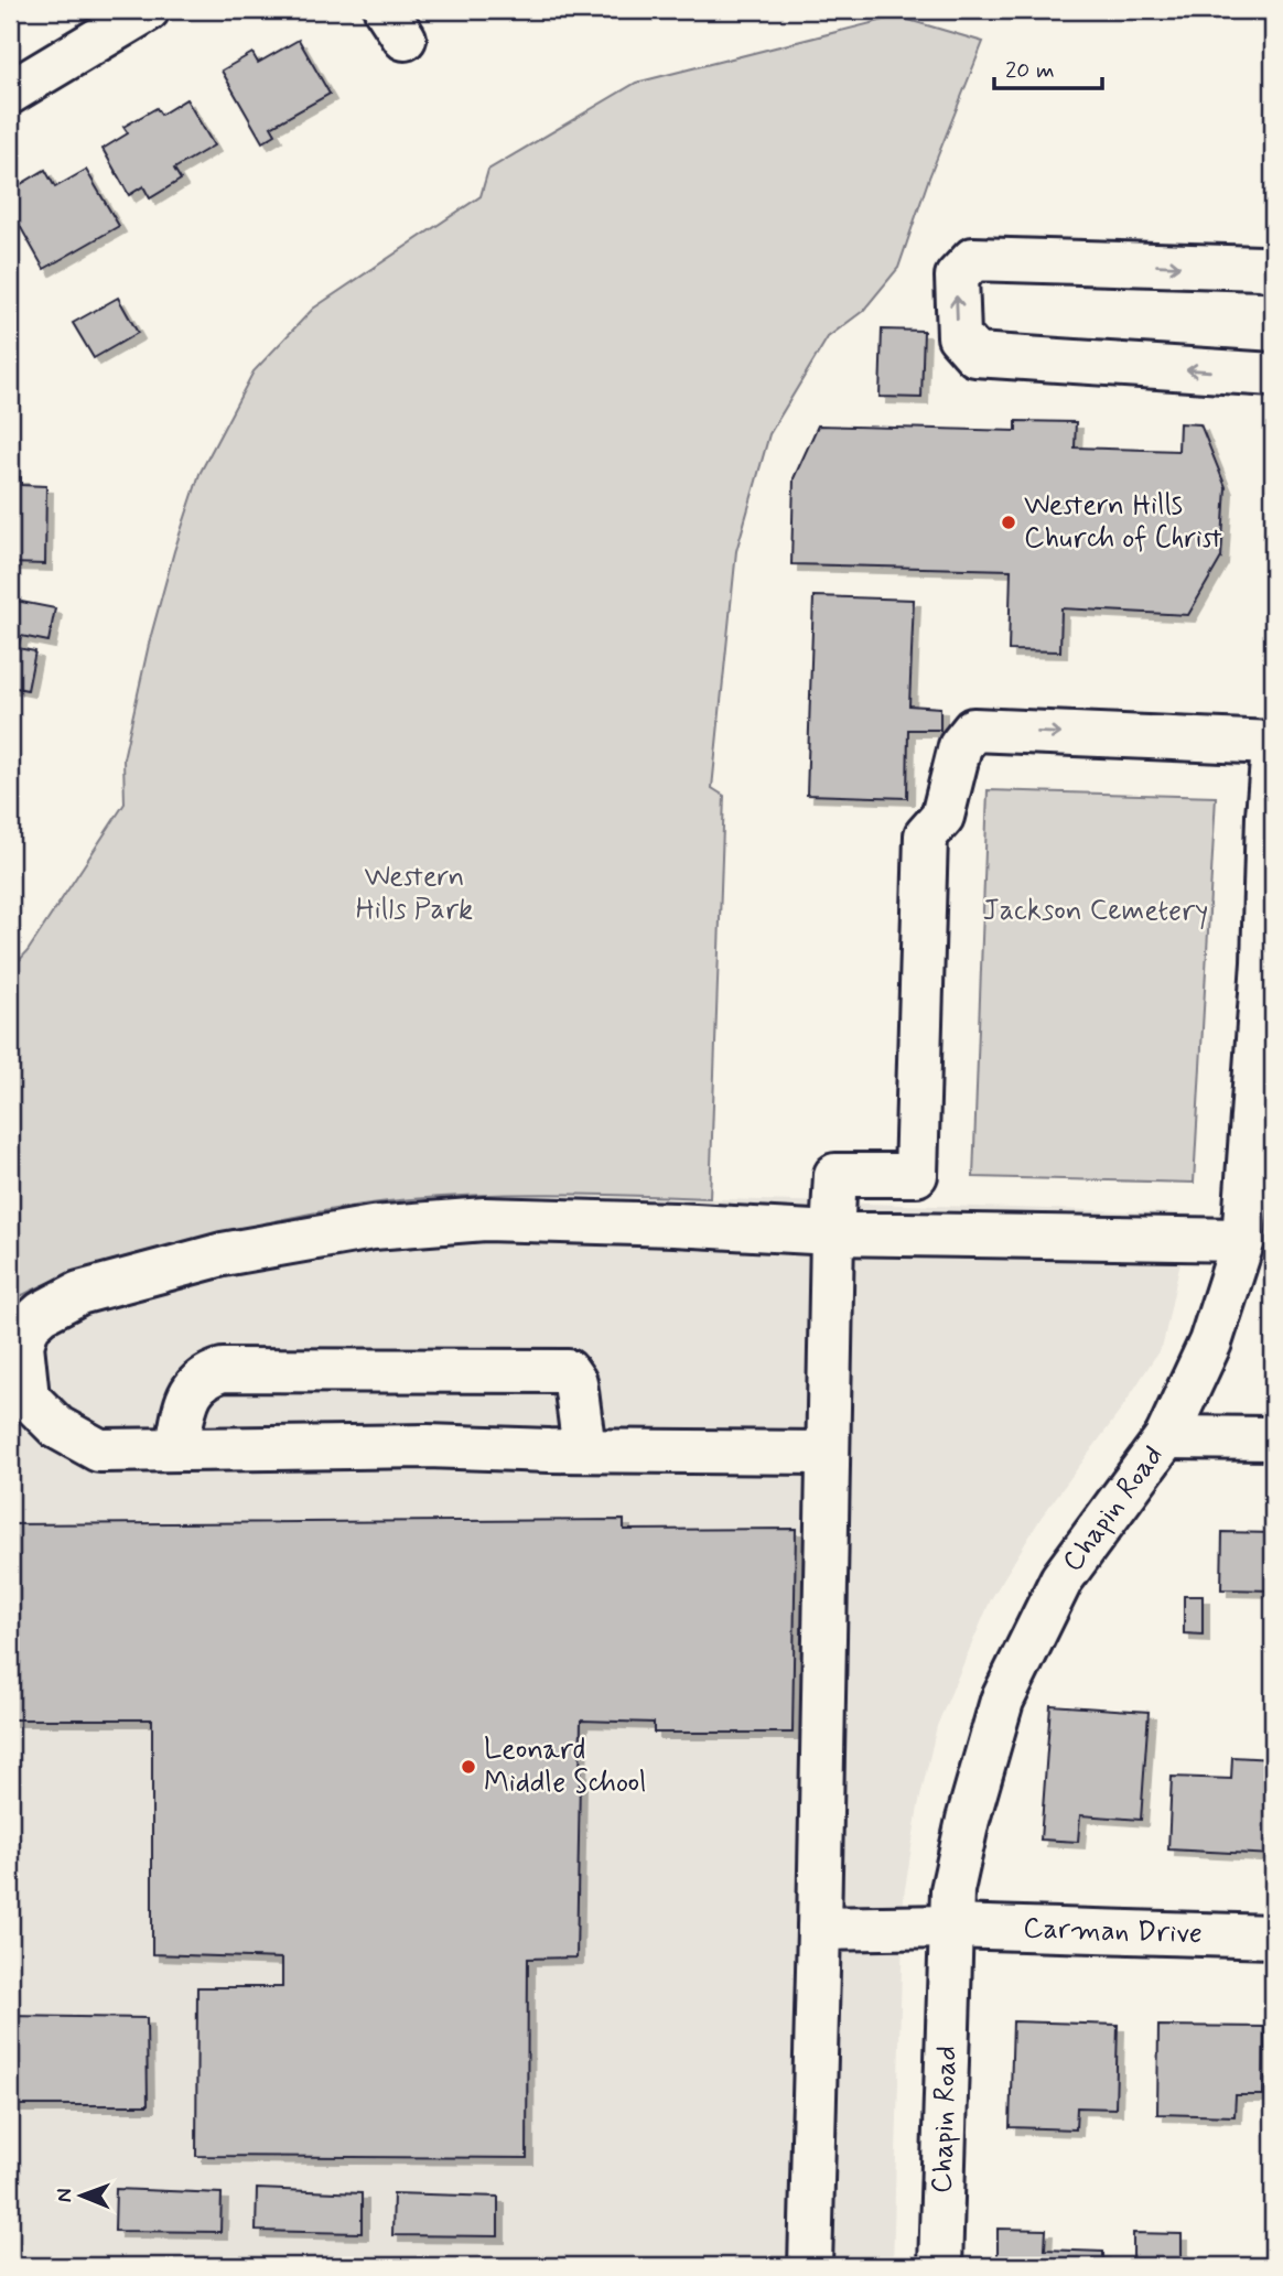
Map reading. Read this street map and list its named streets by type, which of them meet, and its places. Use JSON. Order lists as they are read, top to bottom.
{
  "streets": {
    "street": ["Chapin Road", "Carman Drive"]
  },
  "crossings": [
    ["Chapin Road", "Carman Drive"]
  ],
  "parks": ["Western Hills Park", "Jackson Cemetery"],
  "places": ["Western Hills Church of Christ", "Leonard Middle School"],
  "scale_bar": "20 m",
  "north": "left"
}
